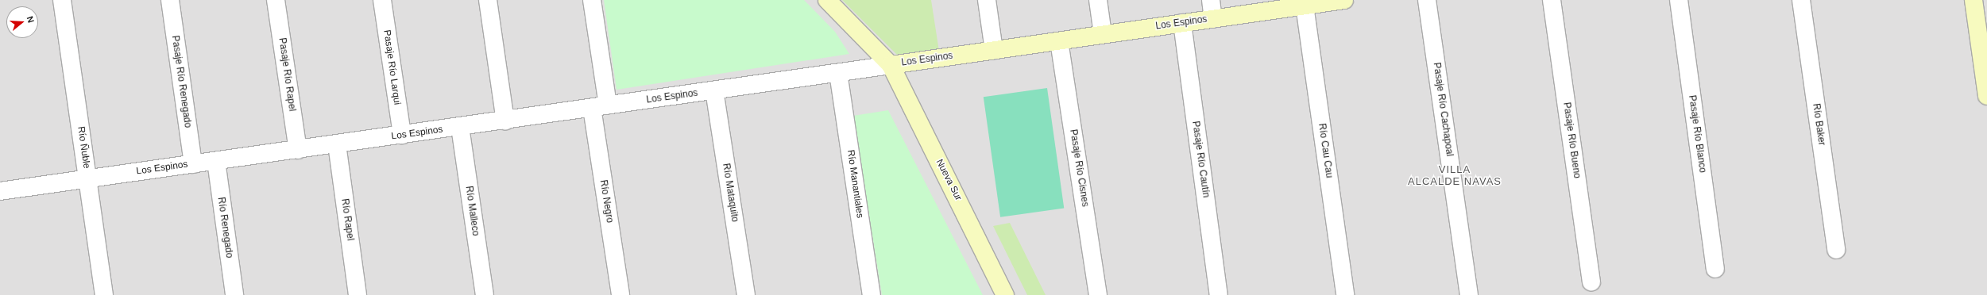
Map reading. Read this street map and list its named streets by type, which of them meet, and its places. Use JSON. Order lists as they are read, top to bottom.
{
  "streets": {
    "street": [
      "Los Espinos",
      "Pasaje Río Larqui",
      "Pasaje Río Rapel",
      "Pasaje Río Renegado",
      "Pasaje Río Cachapoal",
      "Río Baker",
      "Pasaje Río Blanco",
      "Pasaje Río Bueno",
      "Río Ñuble",
      "Río Cau Cau",
      "Pasaje Río Cautín",
      "Pasaje Río Cisnes",
      "Nueva Sur",
      "Río Manantiales",
      "Río Mataquito",
      "Río Negro",
      "Río Malleco",
      "Río Rapel",
      "Río Renegado"
    ]
  },
  "crossings": [
    ["Los Espinos", "Pasaje Río Larqui"],
    ["Los Espinos", "Pasaje Río Rapel"],
    ["Los Espinos", "Pasaje Río Renegado"],
    ["Los Espinos", "Río Ñuble"],
    ["Los Espinos", "Río Cau Cau"],
    ["Los Espinos", "Pasaje Río Cautín"],
    ["Los Espinos", "Pasaje Río Cisnes"],
    ["Los Espinos", "Nueva Sur"],
    ["Los Espinos", "Río Manantiales"],
    ["Los Espinos", "Río Mataquito"],
    ["Los Espinos", "Río Negro"],
    ["Los Espinos", "Río Malleco"],
    ["Los Espinos", "Río Rapel"],
    ["Los Espinos", "Río Renegado"]
  ],
  "districts": ["VILLA ALCALDE NAVAS"],
  "north": "right"
}
